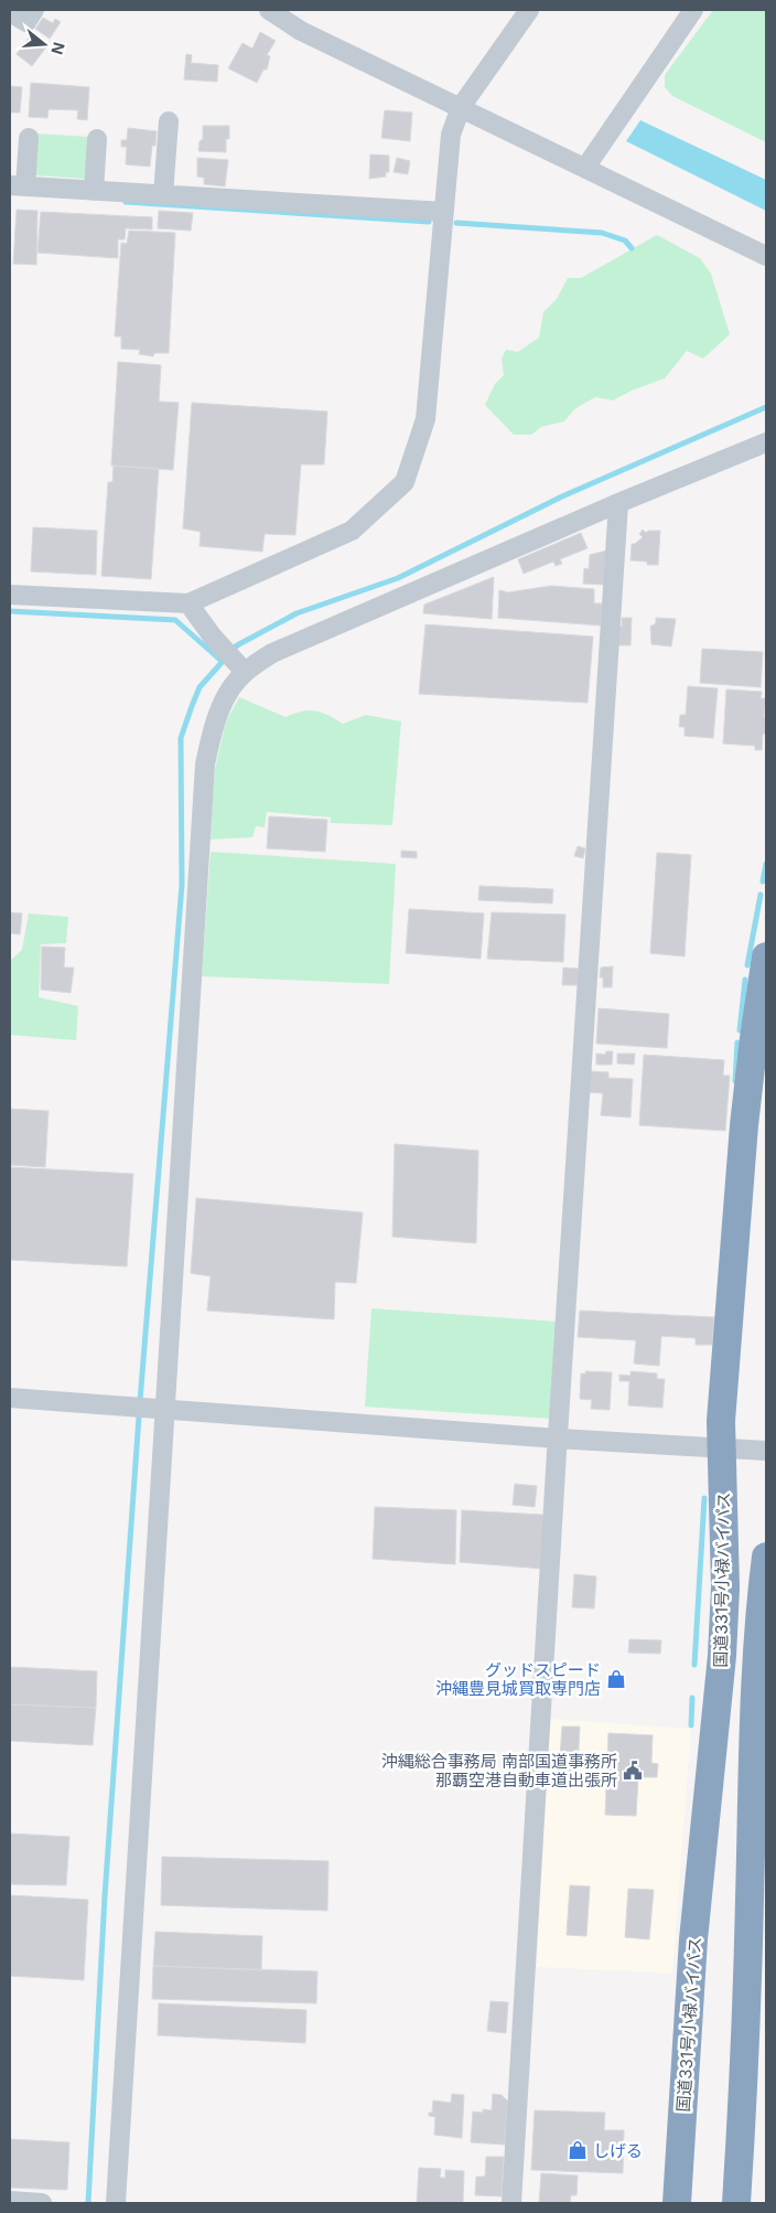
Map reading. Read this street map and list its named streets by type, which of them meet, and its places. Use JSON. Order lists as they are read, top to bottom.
{
  "streets": {
    "highway": ["国道331号小禄バイパス"]
  },
  "places": {
    "shop": ["グッドスピード 沖縄豊見城買取専門店", "しげる"],
    "public building": ["沖縄総合事務局 南部国道事務所 那覇空港自動車道出張所"]
  },
  "north": "right"
}
